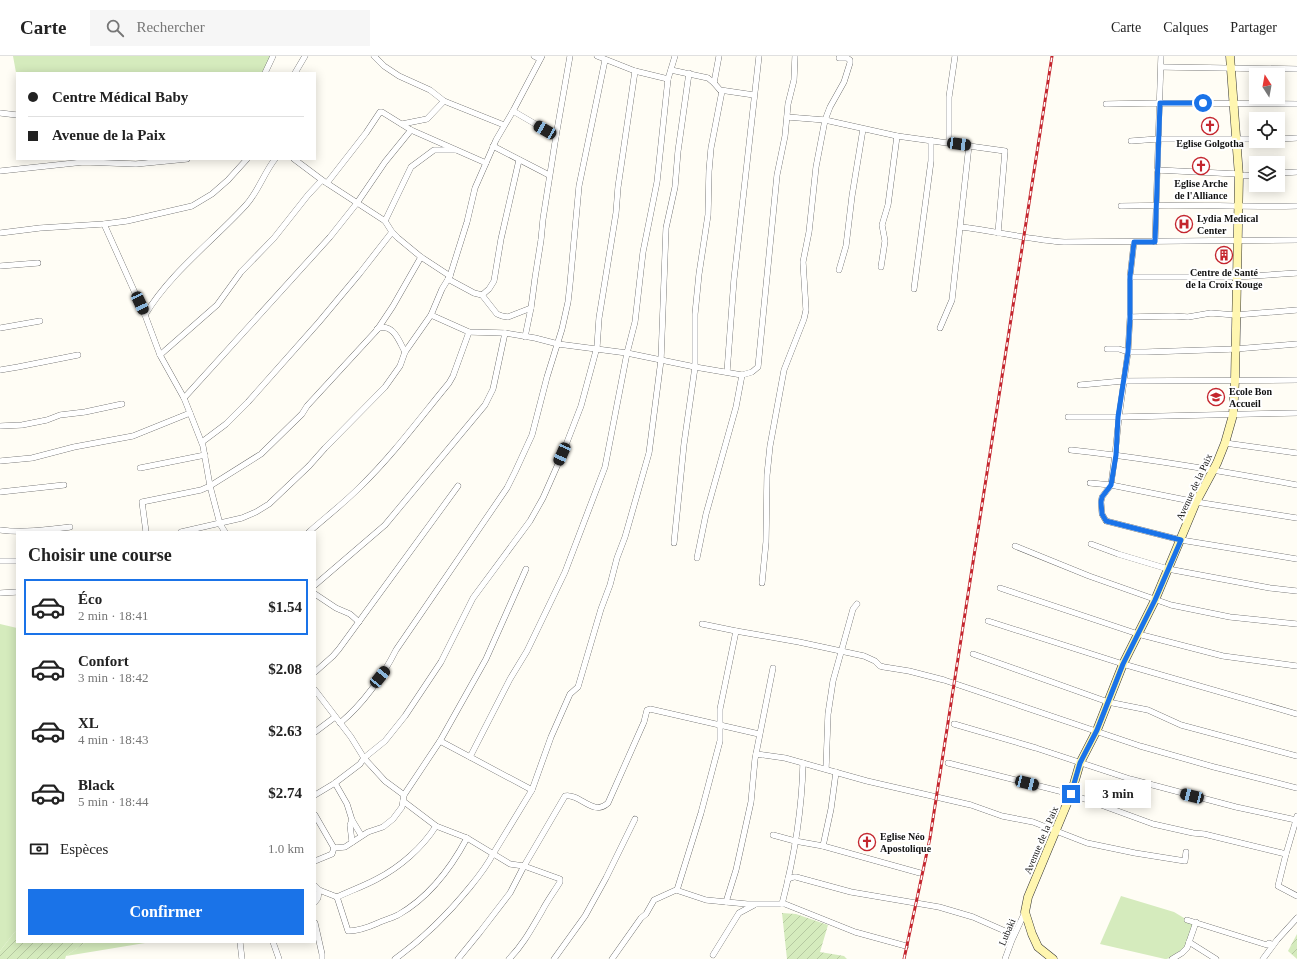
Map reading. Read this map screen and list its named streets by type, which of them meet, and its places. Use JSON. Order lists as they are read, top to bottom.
{
  "streets": {
    "street": ["Avenue de la Paix", "Lubaki"]
  },
  "crossings": [
    ["Avenue de la Paix", "Lubaki"]
  ],
  "places": {
    "church": ["Eglise Golgotha", "Eglise Arche de l'Alliance", "Eglise Néo Apostolique"],
    "hospital": ["Lydia Medical Center"],
    "building": ["Centre de Santé de la Croix Rouge"],
    "school or university": ["Ecole Bon Accueil"]
  },
  "north": "top",
  "page": {
    "header": "Carte",
    "search": "Rechercher",
    "nav": ["Carte", "Calques", "Partager"],
    "banner": ["Centre Médical Baby", "Avenue de la Paix"],
    "heading": "Choisir une course",
    "list": [
      {
        "name": "Éco",
        "note": "2 min · 18:41",
        "value": "$1.54"
      },
      {
        "name": "Confort",
        "note": "3 min · 18:42",
        "value": "$2.08"
      },
      {
        "name": "XL",
        "note": "4 min · 18:43",
        "value": "$2.63"
      },
      {
        "name": "Black",
        "note": "5 min · 18:44",
        "value": "$2.74"
      }
    ],
    "bubble": "3 min",
    "pay": ["Espèces", "1.0 km"],
    "buttons": "Confirmer"
  }
}
